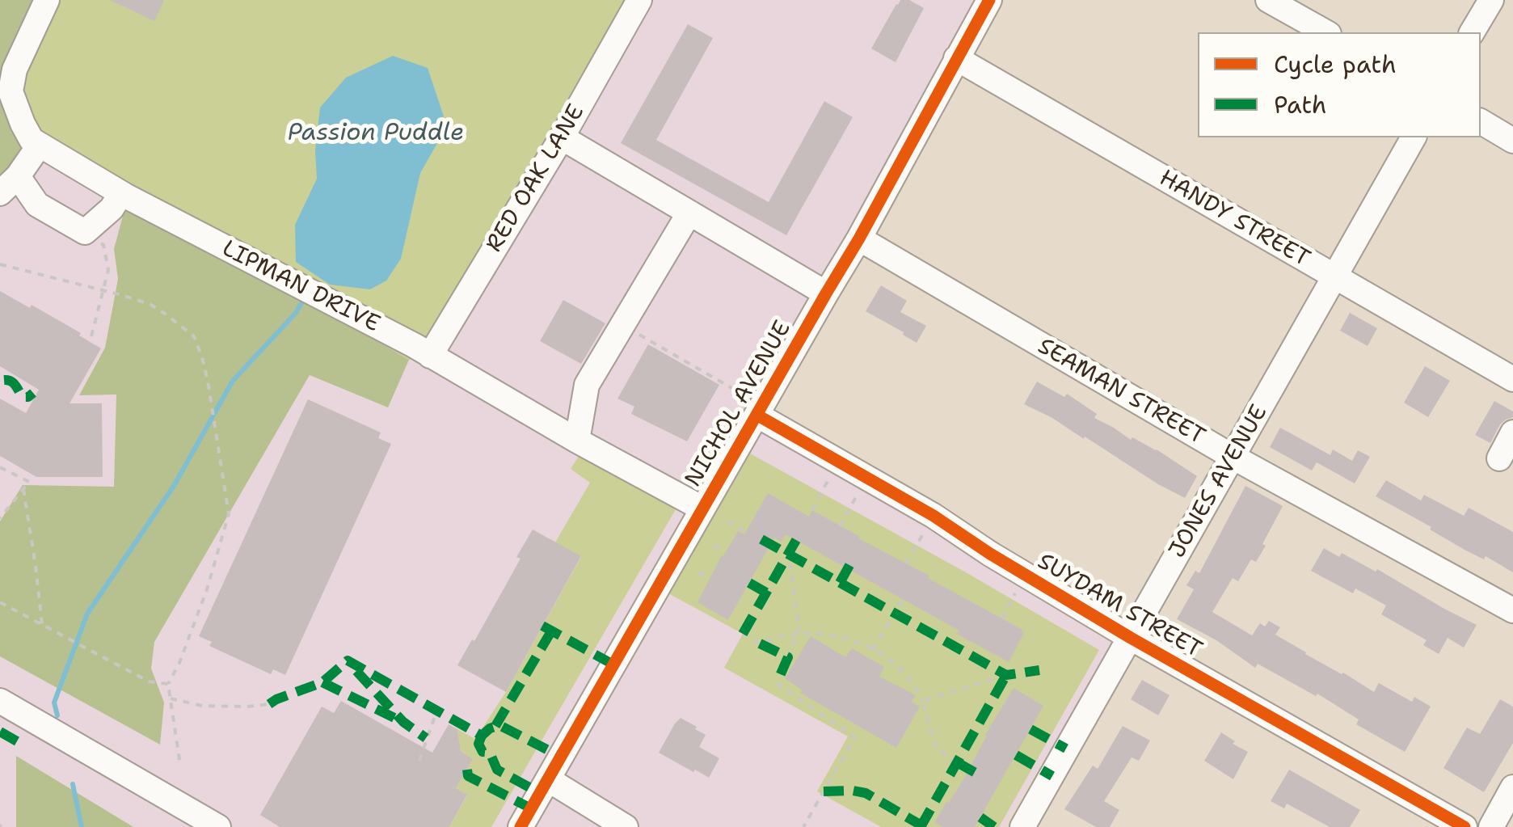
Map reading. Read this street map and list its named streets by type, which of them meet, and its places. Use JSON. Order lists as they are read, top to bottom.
{
  "streets": {
    "street": [
      "RED OAK LANE",
      "HANDY STREET",
      "LIPMAN DRIVE",
      "SEAMAN STREET",
      "NICHOL AVENUE",
      "JONES AVENUE",
      "SUYDAM STREET"
    ]
  },
  "crossings": [
    ["RED OAK LANE", "LIPMAN DRIVE"],
    ["HANDY STREET", "NICHOL AVENUE"],
    ["HANDY STREET", "JONES AVENUE"],
    ["LIPMAN DRIVE", "NICHOL AVENUE"],
    ["SEAMAN STREET", "NICHOL AVENUE"],
    ["SEAMAN STREET", "JONES AVENUE"],
    ["NICHOL AVENUE", "SUYDAM STREET"],
    ["JONES AVENUE", "SUYDAM STREET"]
  ],
  "water": ["Passion Puddle"],
  "legend": ["Cycle path", "Path"]
}
